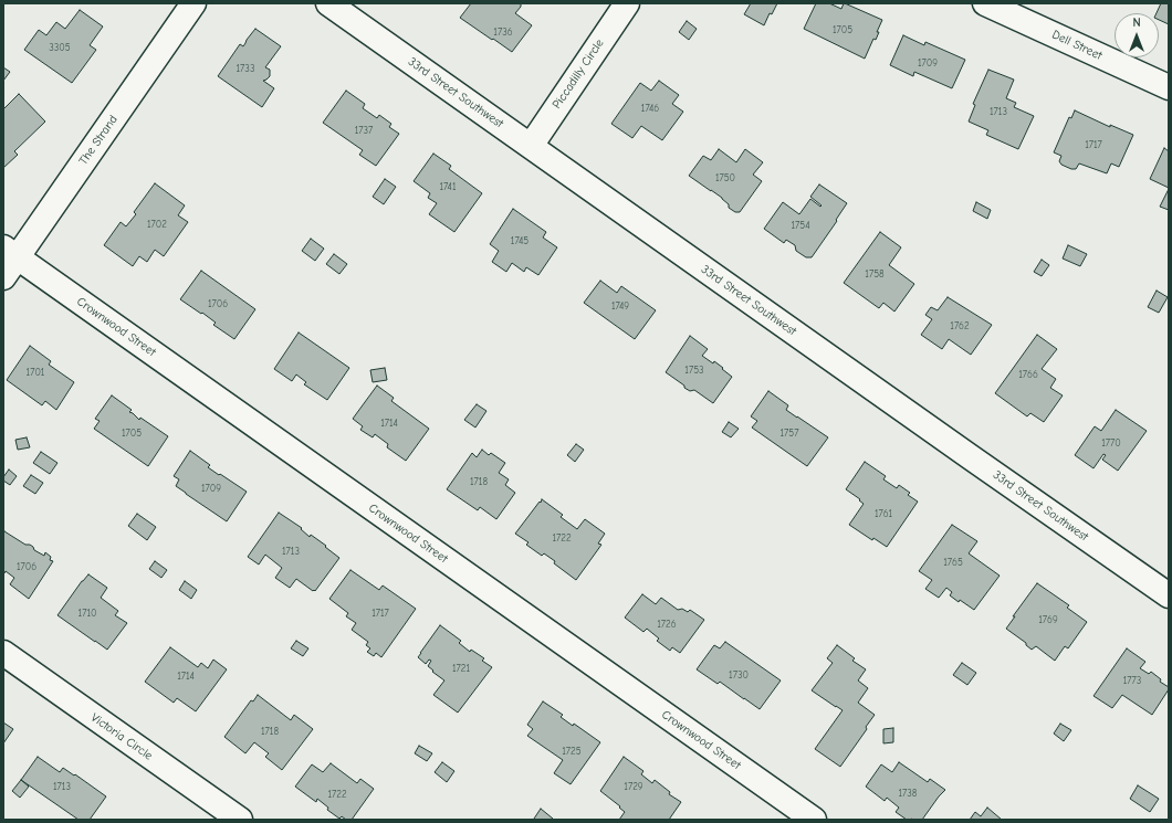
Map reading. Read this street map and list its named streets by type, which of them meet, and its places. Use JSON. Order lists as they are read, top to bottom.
{
  "streets": {
    "street": [
      "Dell Street",
      "Piccadilly Circle",
      "33rd Street Southwest",
      "The Strand",
      "Crownwood Street",
      "Victoria Circle"
    ]
  },
  "crossings": [
    ["Piccadilly Circle", "33rd Street Southwest"],
    ["The Strand", "Crownwood Street"]
  ],
  "house_numbers": [
    "1705",
    "1736",
    "3305",
    "1709",
    "1733",
    "1746",
    "1713",
    "1737",
    "1717",
    "1750",
    "1741",
    "1702",
    "1754",
    "1745",
    "1758",
    "1706",
    "1749",
    "1762",
    "1753",
    "1701",
    "1766",
    "1714",
    "1705",
    "1757",
    "1770",
    "1718",
    "1709",
    "1761",
    "1722",
    "1713",
    "1765",
    "1706",
    "1710",
    "1717",
    "1769",
    "1726",
    "1721",
    "1730",
    "1714",
    "1773",
    "1718",
    "1725",
    "1713",
    "1729",
    "1738",
    "1722"
  ],
  "north": "top"
}
